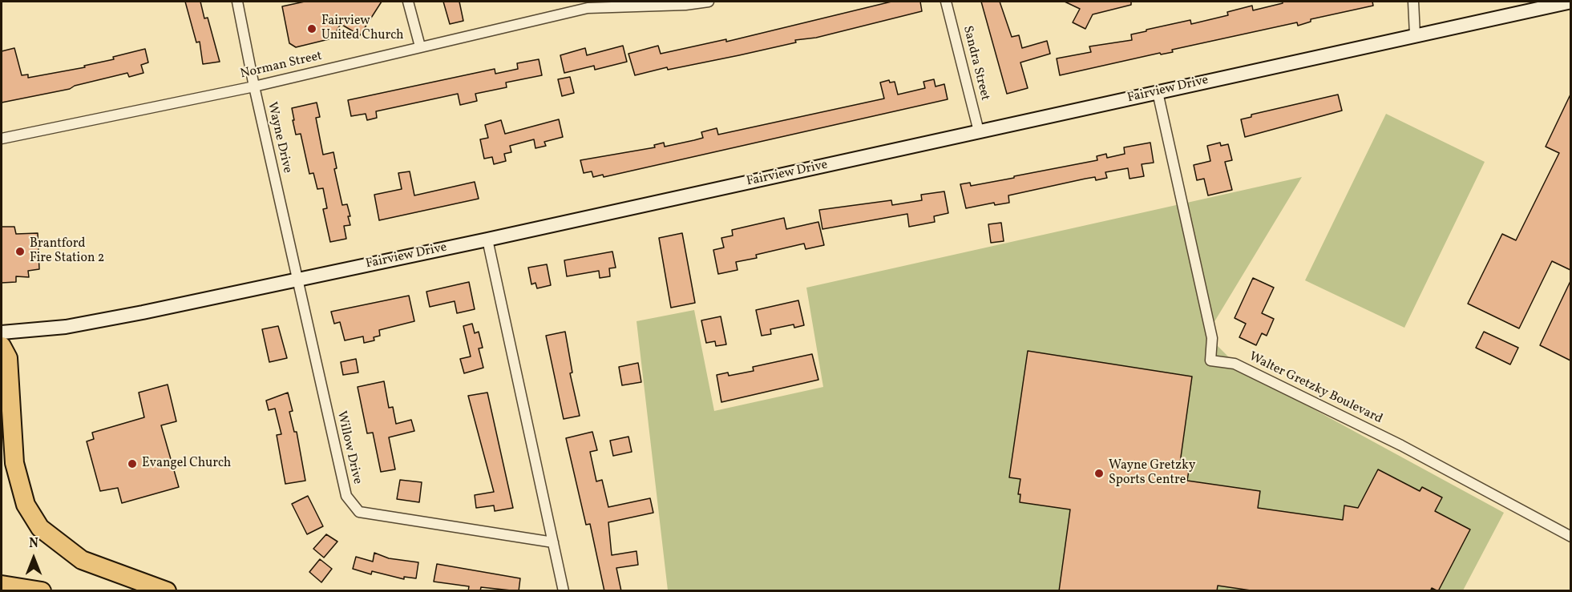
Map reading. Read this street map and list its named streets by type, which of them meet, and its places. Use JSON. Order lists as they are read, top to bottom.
{
  "streets": {
    "main road": ["Fairview Drive"],
    "street": [
      "Sandra Street",
      "Norman Street",
      "Wayne Drive",
      "Walter Gretzky Boulevard",
      "Willow Drive"
    ]
  },
  "crossings": [
    ["Sandra Street", "Fairview Drive"],
    ["Norman Street", "Wayne Drive"],
    ["Fairview Drive", "Wayne Drive"],
    ["Fairview Drive", "Walter Gretzky Boulevard"],
    ["Fairview Drive", "Willow Drive"],
    ["Wayne Drive", "Willow Drive"]
  ],
  "places": [
    "Fairview United Church",
    "Brantford Fire Station 2",
    "Evangel Church",
    "Wayne Gretzky Sports Centre"
  ],
  "north": "top"
}
